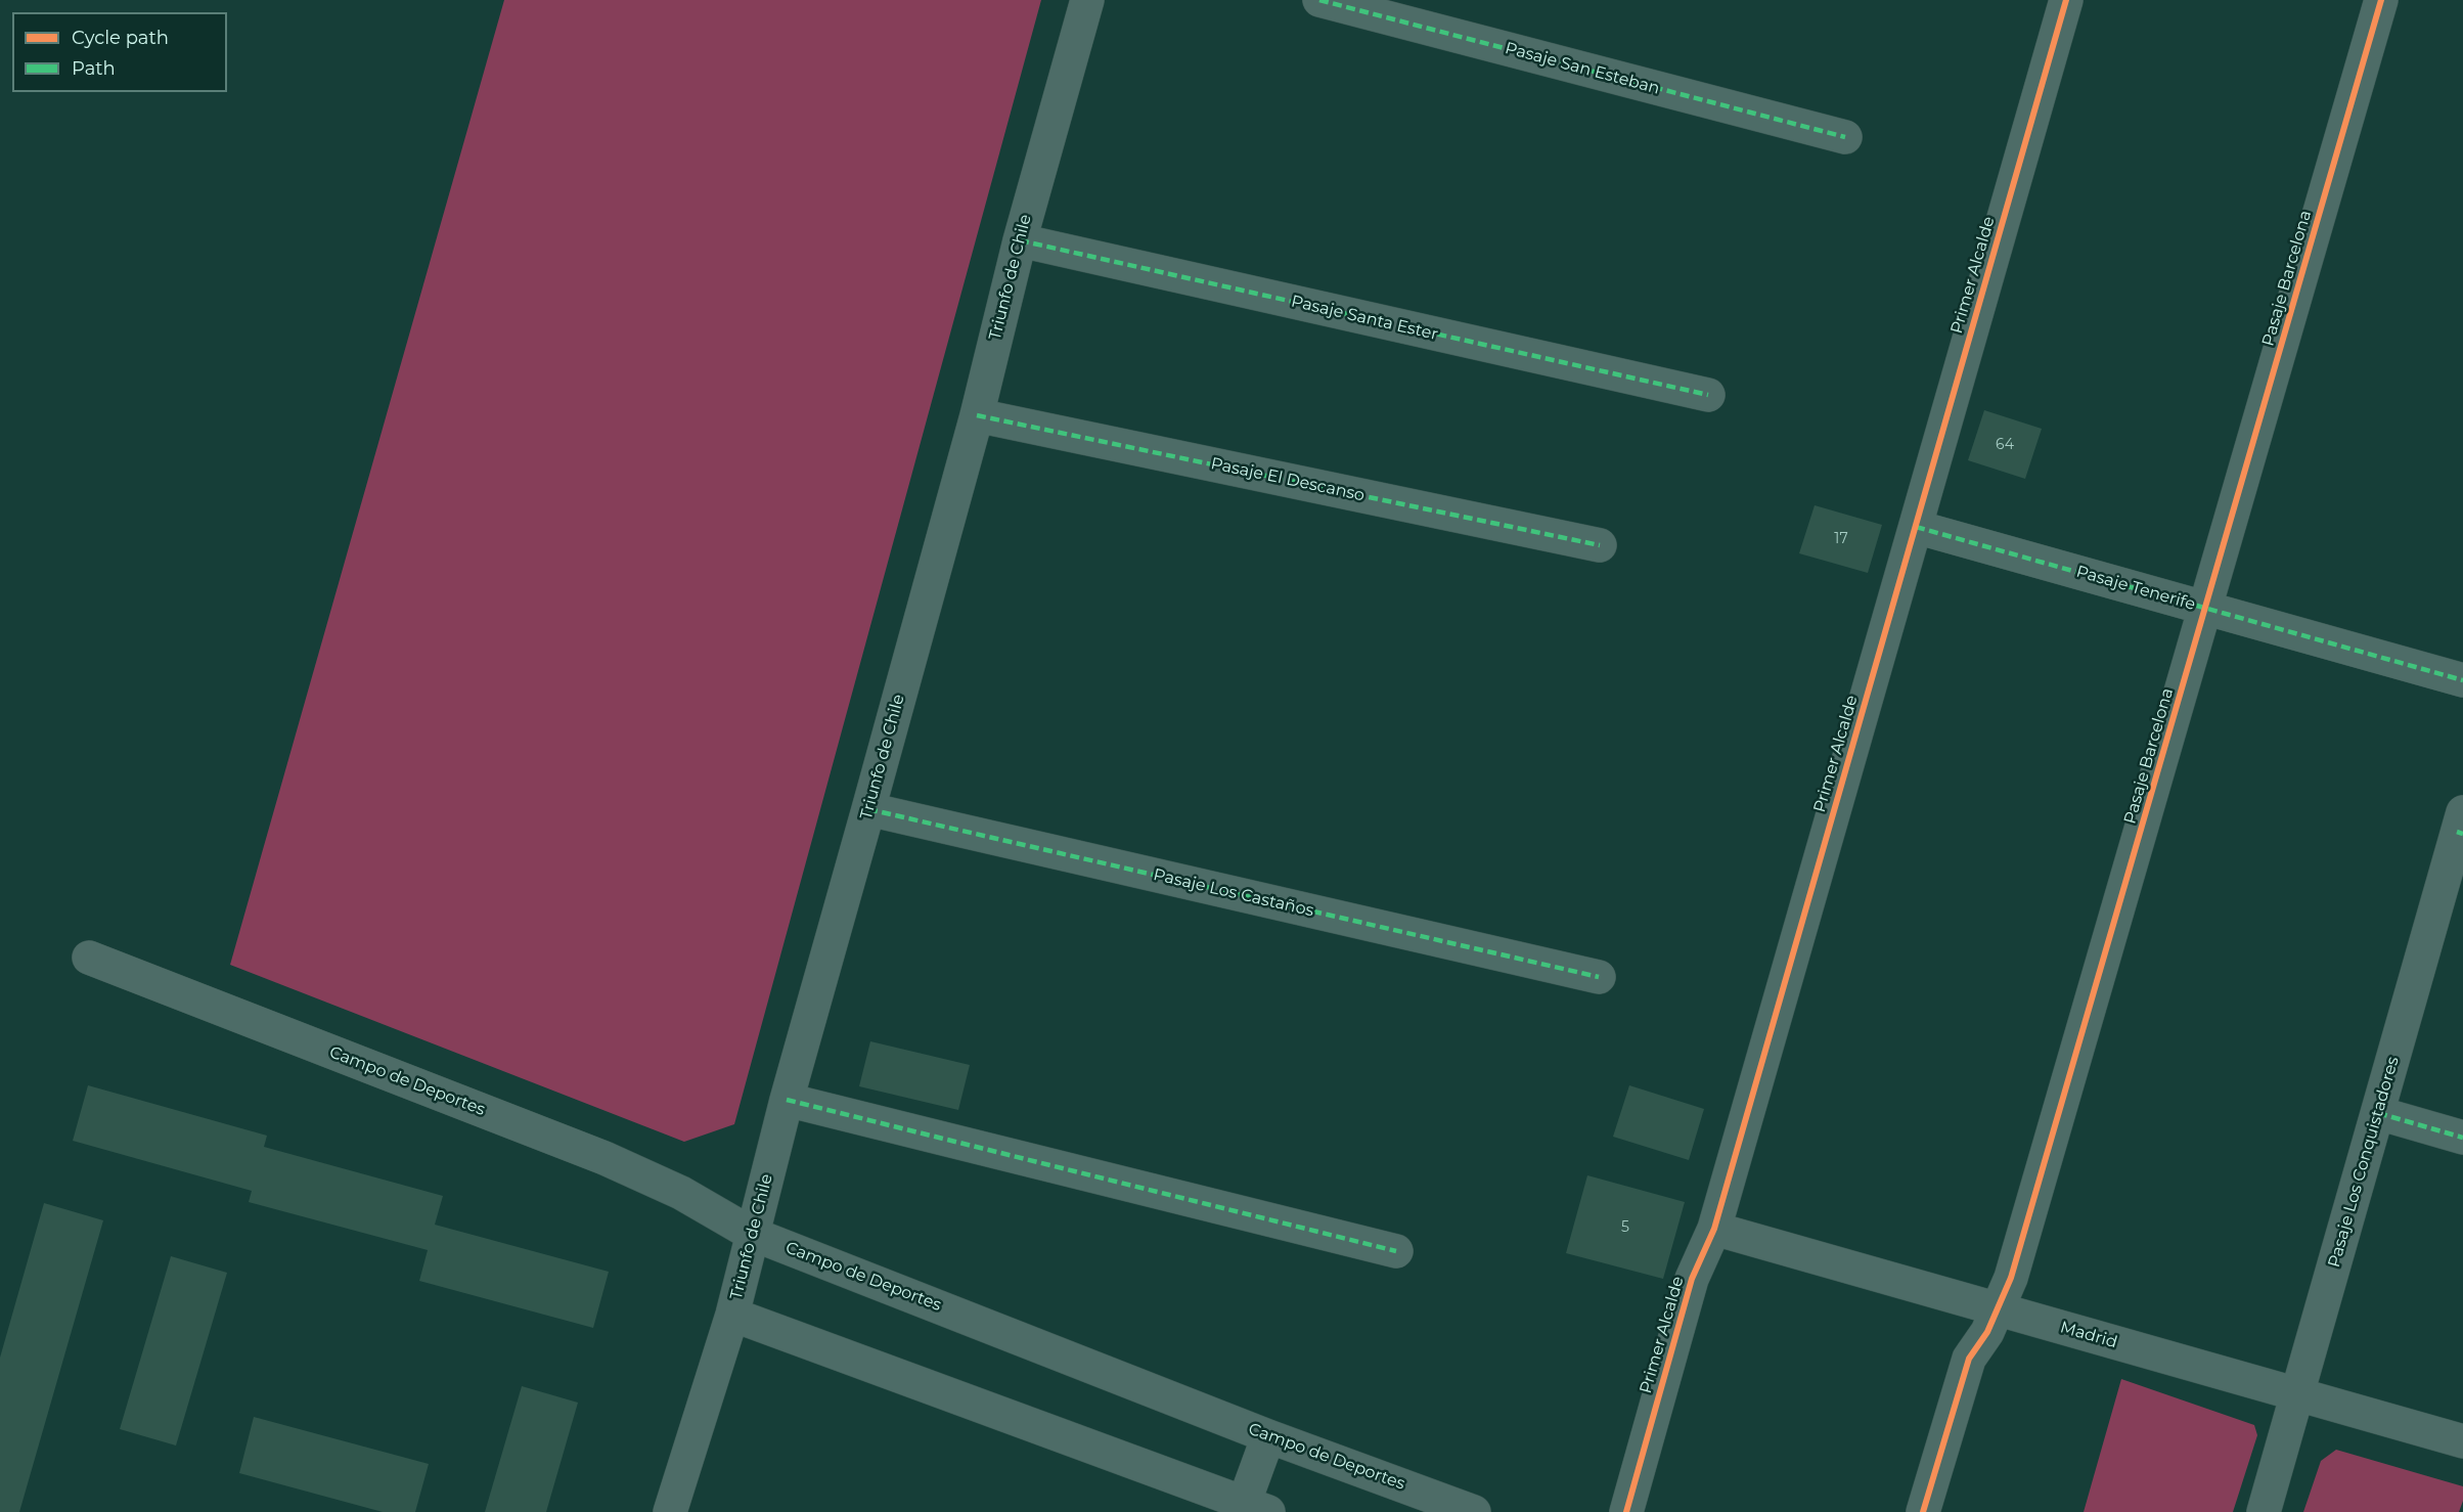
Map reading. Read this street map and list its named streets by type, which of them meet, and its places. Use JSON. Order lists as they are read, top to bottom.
{
  "streets": {
    "street": [
      "Pasaje San Esteban",
      "Primer Alcalde",
      "Triunfo de Chile",
      "Pasaje Barcelona",
      "Pasaje Santa Ester",
      "Pasaje El Descanso",
      "Pasaje Tenerife",
      "Pasaje Los Castaños",
      "Campo de Deportes",
      "Pasaje Los Conquistadores",
      "Madrid"
    ]
  },
  "crossings": [
    ["Primer Alcalde", "Pasaje Tenerife"],
    ["Primer Alcalde", "Madrid"],
    ["Triunfo de Chile", "Pasaje Santa Ester"],
    ["Triunfo de Chile", "Pasaje El Descanso"],
    ["Triunfo de Chile", "Pasaje Los Castaños"],
    ["Triunfo de Chile", "Campo de Deportes"],
    ["Pasaje Barcelona", "Pasaje Tenerife"],
    ["Pasaje Barcelona", "Madrid"],
    ["Pasaje Los Conquistadores", "Madrid"]
  ],
  "house_numbers": ["64", "17", "5"],
  "legend": ["Cycle path", "Path"]
}
